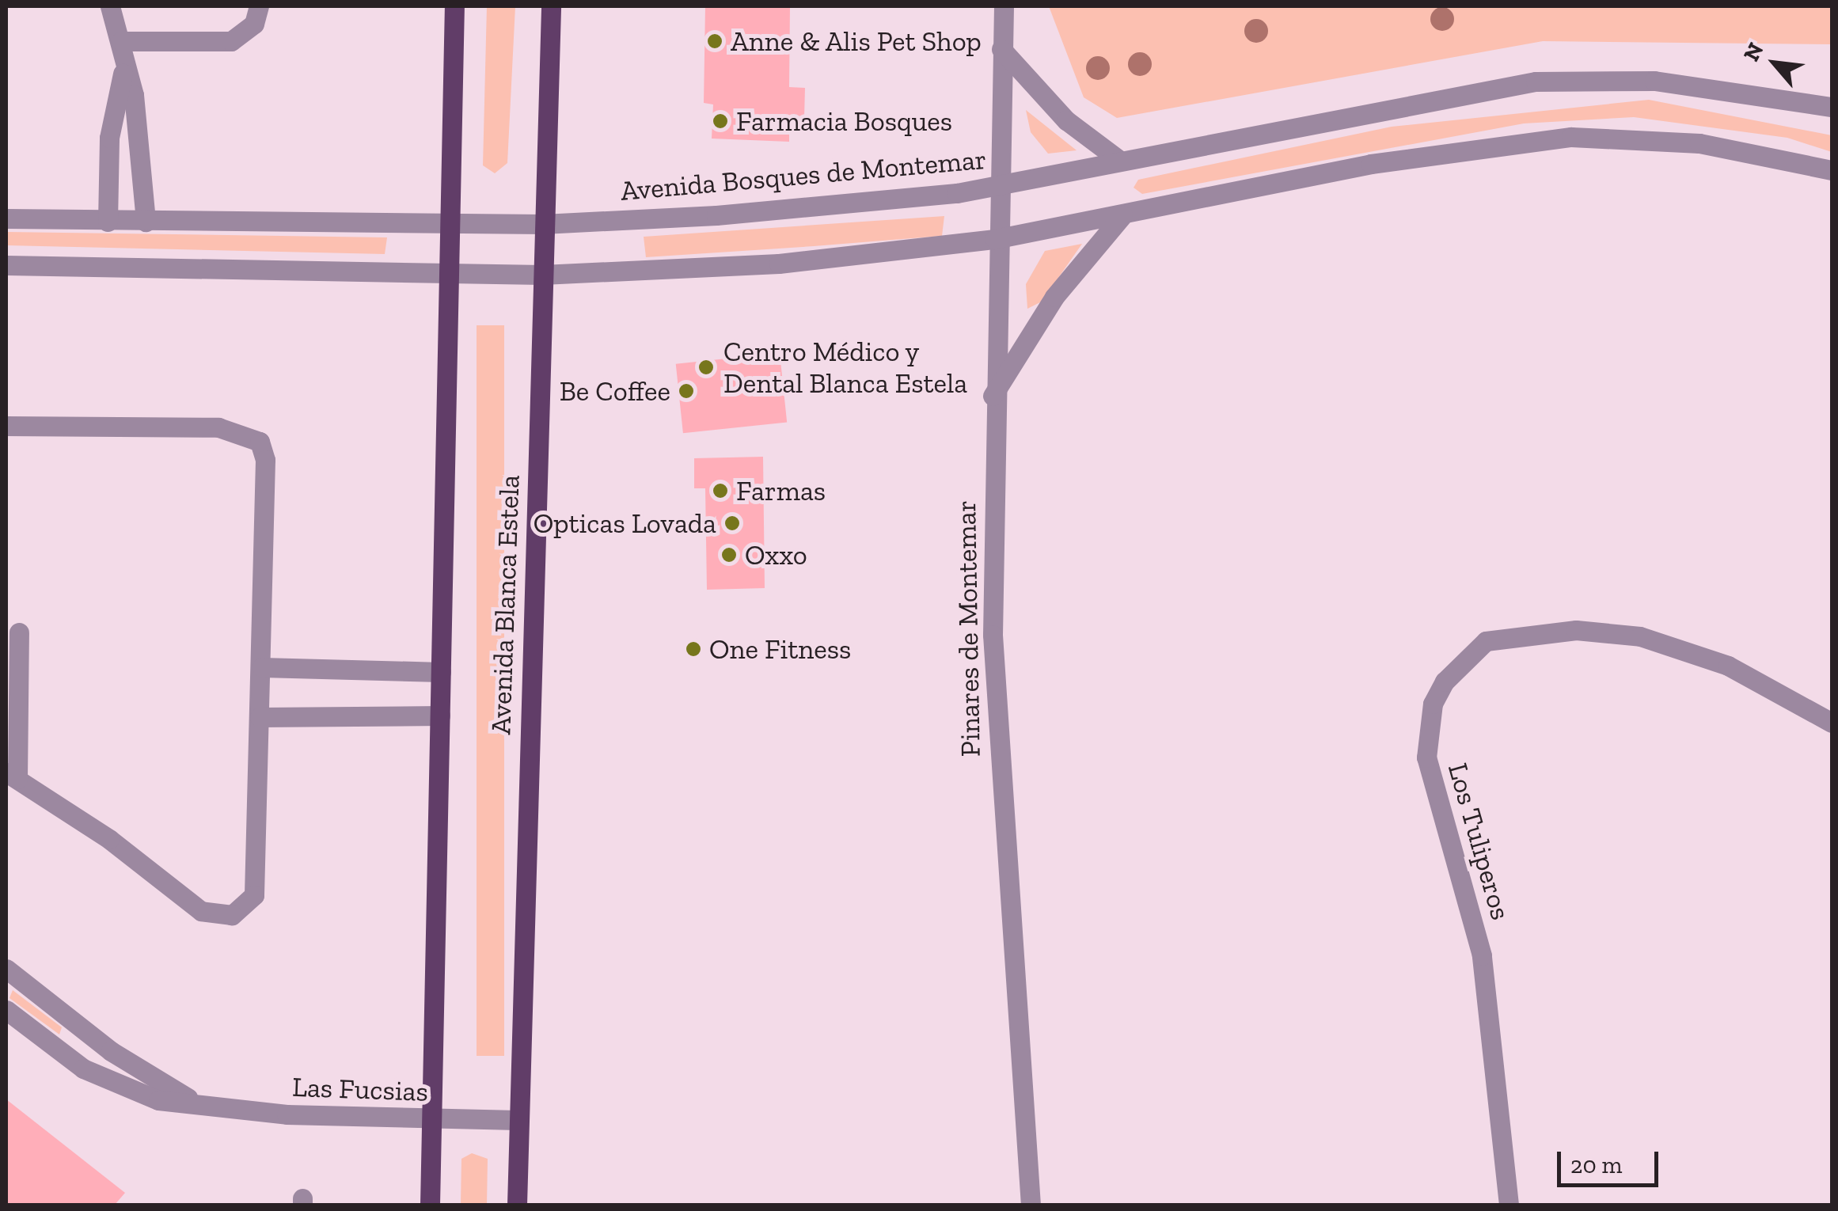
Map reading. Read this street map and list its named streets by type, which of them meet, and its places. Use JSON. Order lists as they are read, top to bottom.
{
  "streets": {
    "main road": ["Avenida Blanca Estela"],
    "street": [
      "Avenida Bosques de Montemar",
      "Pinares de Montemar",
      "Los Tuliperos",
      "Las Fucsias"
    ]
  },
  "crossings": [
    ["Avenida Bosques de Montemar", "Avenida Blanca Estela"],
    ["Avenida Bosques de Montemar", "Pinares de Montemar"],
    ["Avenida Blanca Estela", "Las Fucsias"]
  ],
  "places": [
    "Anne & Alis Pet Shop",
    "Farmacia Bosques",
    "Centro Médico y Dental Blanca Estela",
    "Be Coffee",
    "Farmas",
    "Opticas Lovada",
    "Oxxo",
    "One Fitness"
  ],
  "scale_bar": "20 m",
  "north": "top left"
}
